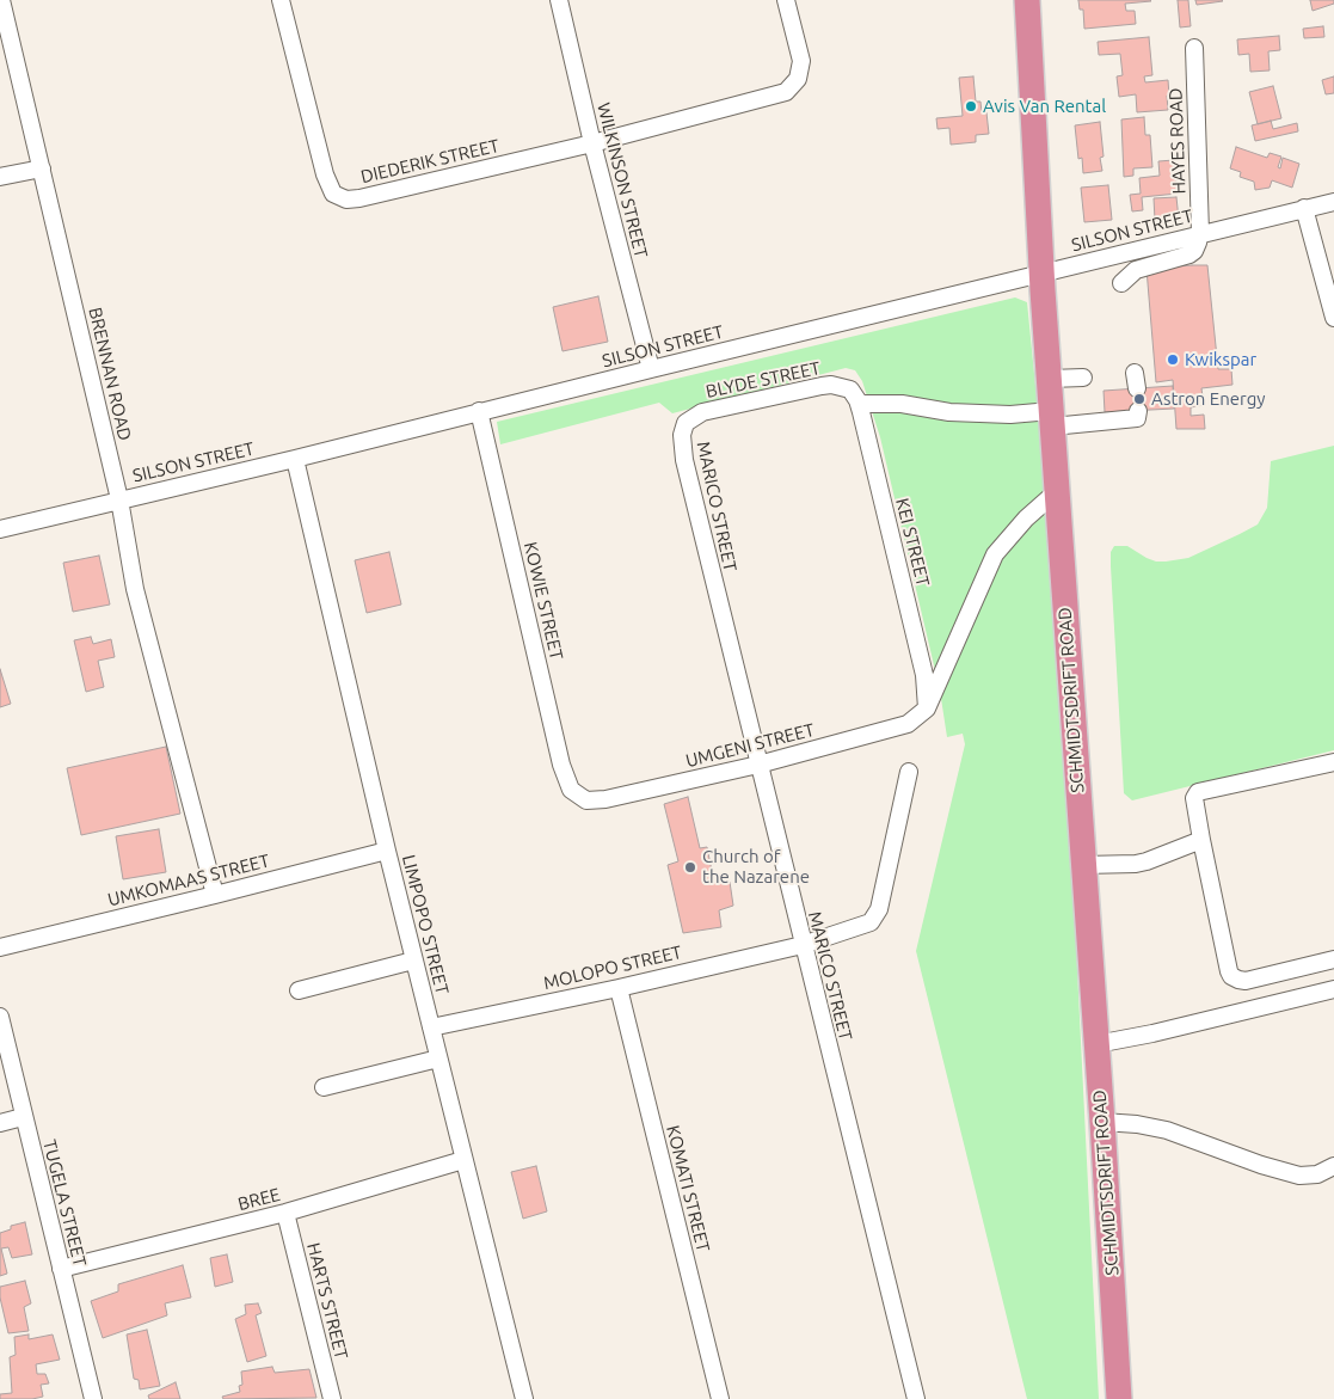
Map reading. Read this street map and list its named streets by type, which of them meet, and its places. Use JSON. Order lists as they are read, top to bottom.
{
  "streets": {
    "highway": ["SCHMIDTSDRIFT ROAD"],
    "street": [
      "HAYES ROAD",
      "DIEDERIK STREET",
      "WILKINSON STREET",
      "SILSON STREET",
      "BRENNAN ROAD",
      "BLYDE STREET",
      "MARICO STREET",
      "KEI STREET",
      "KOWIE STREET",
      "UMGENI STREET",
      "UMKOMAAS STREET",
      "LIMPOPO STREET",
      "MOLOPO STREET",
      "KOMATI STREET",
      "BREE",
      "TUGELA STREET",
      "HARTS STREET"
    ]
  },
  "crossings": [
    ["HAYES ROAD", "SILSON STREET"],
    ["DIEDERIK STREET", "WILKINSON STREET"],
    ["WILKINSON STREET", "SILSON STREET"],
    ["SILSON STREET", "BRENNAN ROAD"],
    ["SILSON STREET", "KOWIE STREET"],
    ["SILSON STREET", "SCHMIDTSDRIFT ROAD"],
    ["SILSON STREET", "LIMPOPO STREET"],
    ["BRENNAN ROAD", "UMKOMAAS STREET"],
    ["BLYDE STREET", "MARICO STREET"],
    ["BLYDE STREET", "KEI STREET"],
    ["BLYDE STREET", "SCHMIDTSDRIFT ROAD"],
    ["MARICO STREET", "UMGENI STREET"],
    ["MARICO STREET", "MOLOPO STREET"],
    ["KEI STREET", "UMGENI STREET"],
    ["KOWIE STREET", "UMGENI STREET"],
    ["UMKOMAAS STREET", "LIMPOPO STREET"],
    ["LIMPOPO STREET", "MOLOPO STREET"],
    ["LIMPOPO STREET", "BREE"],
    ["MOLOPO STREET", "KOMATI STREET"],
    ["BREE", "TUGELA STREET"],
    ["BREE", "HARTS STREET"]
  ],
  "places": [
    "Avis Van Rental",
    "Kwikspar",
    "Astron Energy",
    "Church of the Nazarene"
  ]
}
